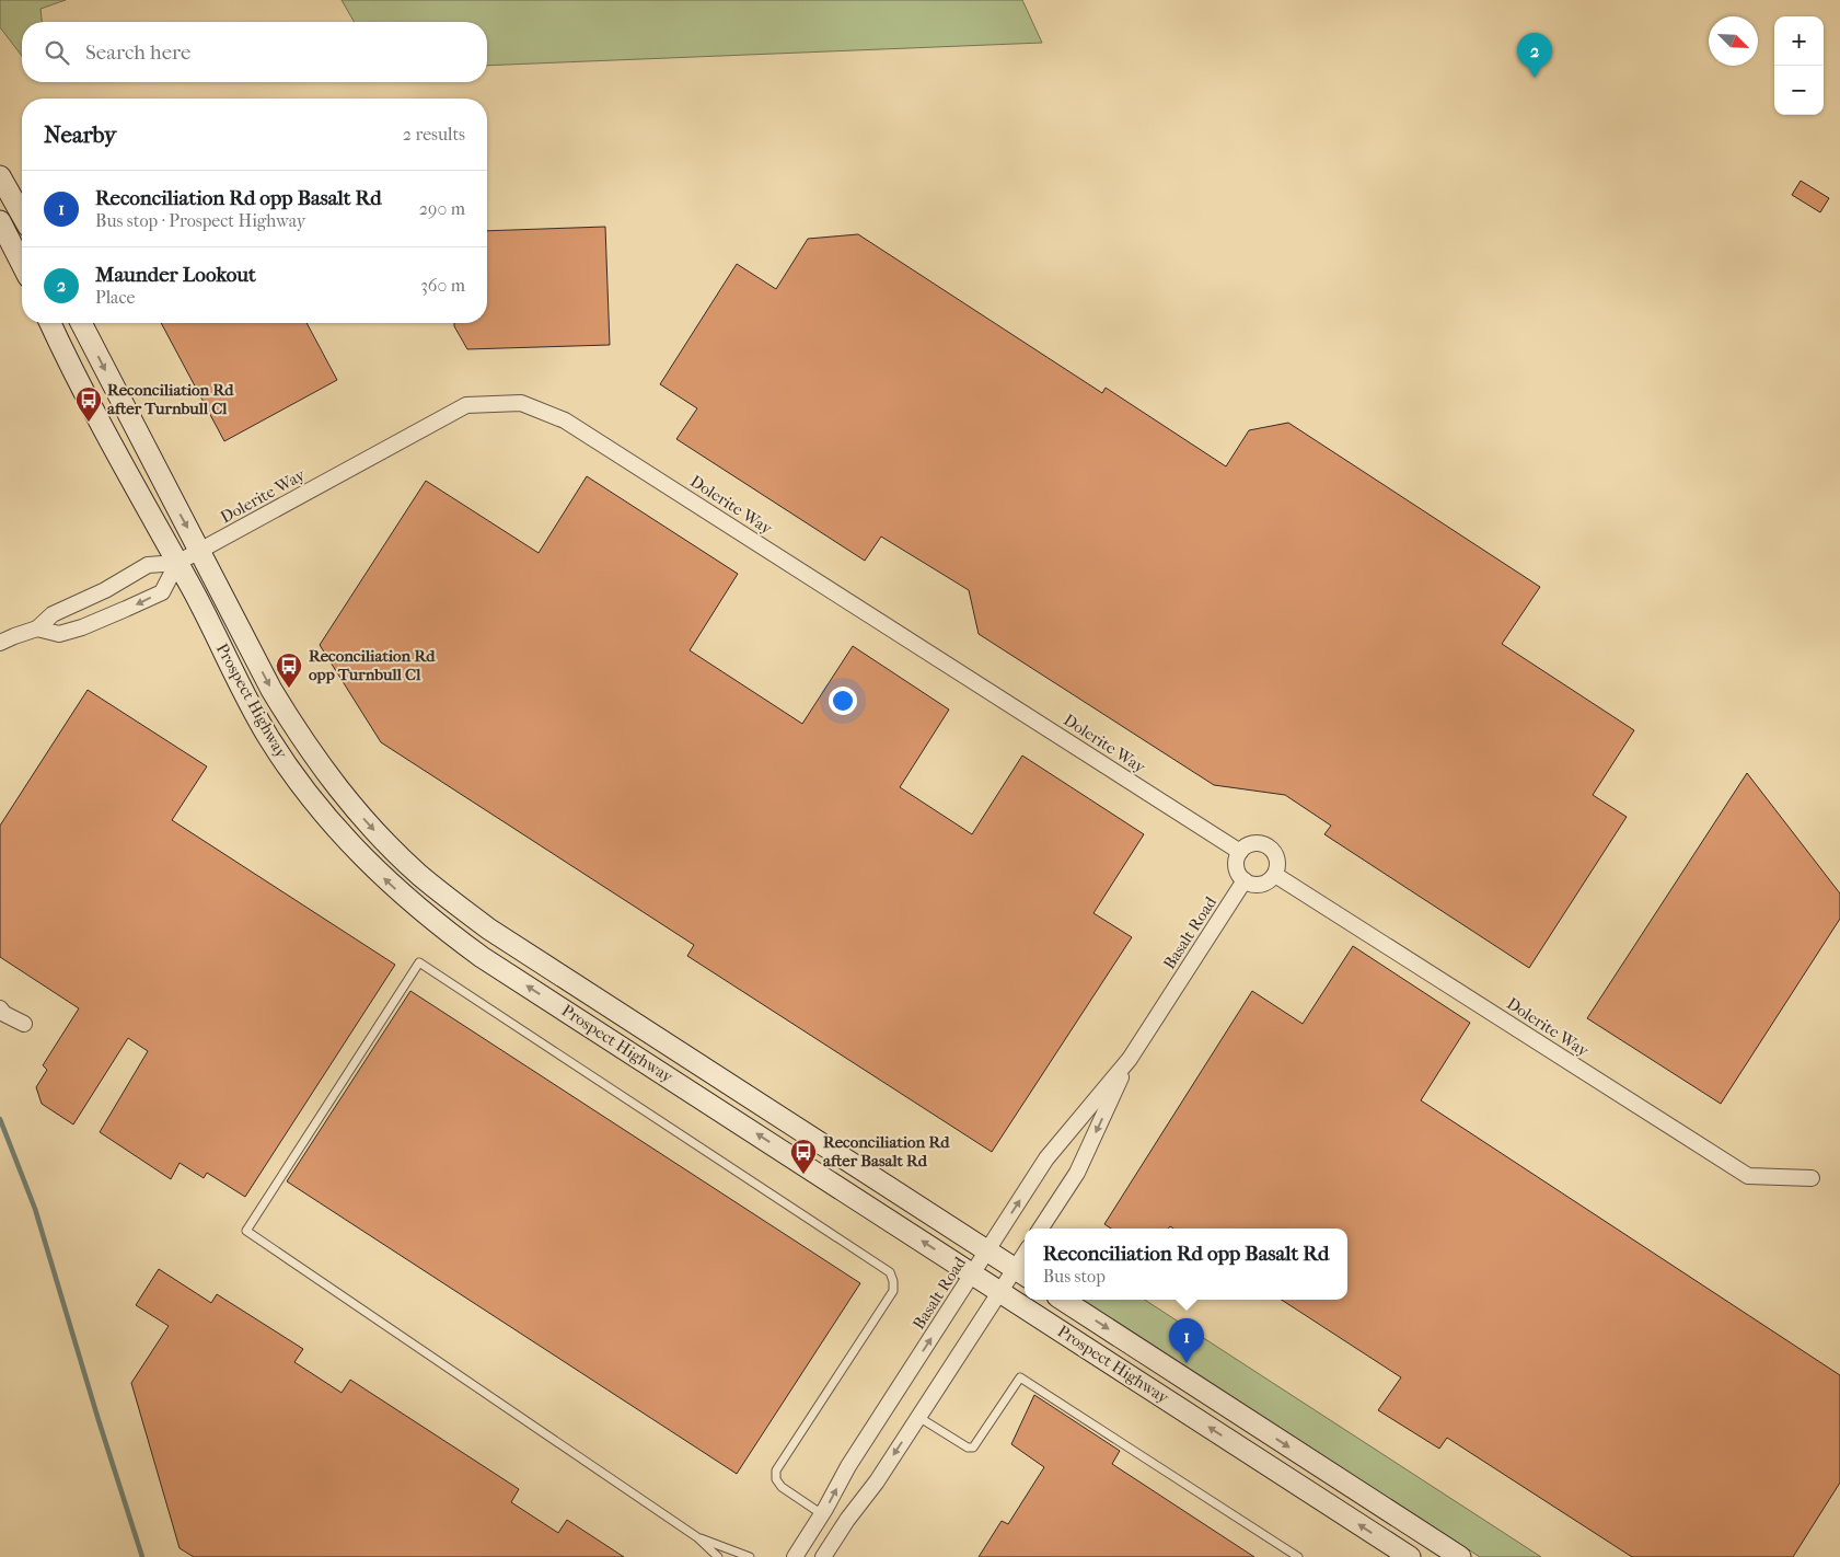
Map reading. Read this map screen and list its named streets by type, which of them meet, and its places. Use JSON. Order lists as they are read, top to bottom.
{
  "streets": {
    "main road": ["Prospect Highway"],
    "street": ["Dolerite Way", "Basalt Road"]
  },
  "crossings": [
    ["Dolerite Way", "Prospect Highway"],
    ["Dolerite Way", "Basalt Road"],
    ["Prospect Highway", "Basalt Road"]
  ],
  "places": {
    "bus stop": ["Reconciliation Rd after Turnbull Cl", "Reconciliation Rd opp Turnbull Cl", "Reconciliation Rd after Basalt Rd"]
  },
  "north": "bottom right",
  "page": {
    "map_buttons": ["+", "−"],
    "search": "Search here",
    "pins": ["2", "1"],
    "heading": ["Nearby", "2 results"],
    "list": [
      {
        "mark": "1",
        "name": "Reconciliation Rd opp Basalt Rd",
        "note": "Bus stop · Prospect Highway",
        "value": "290 m"
      },
      {
        "mark": "2",
        "name": "Maunder Lookout",
        "note": "Place",
        "value": "360 m"
      }
    ],
    "popup": ["Reconciliation Rd opp Basalt Rd", "Bus stop"]
  }
}
